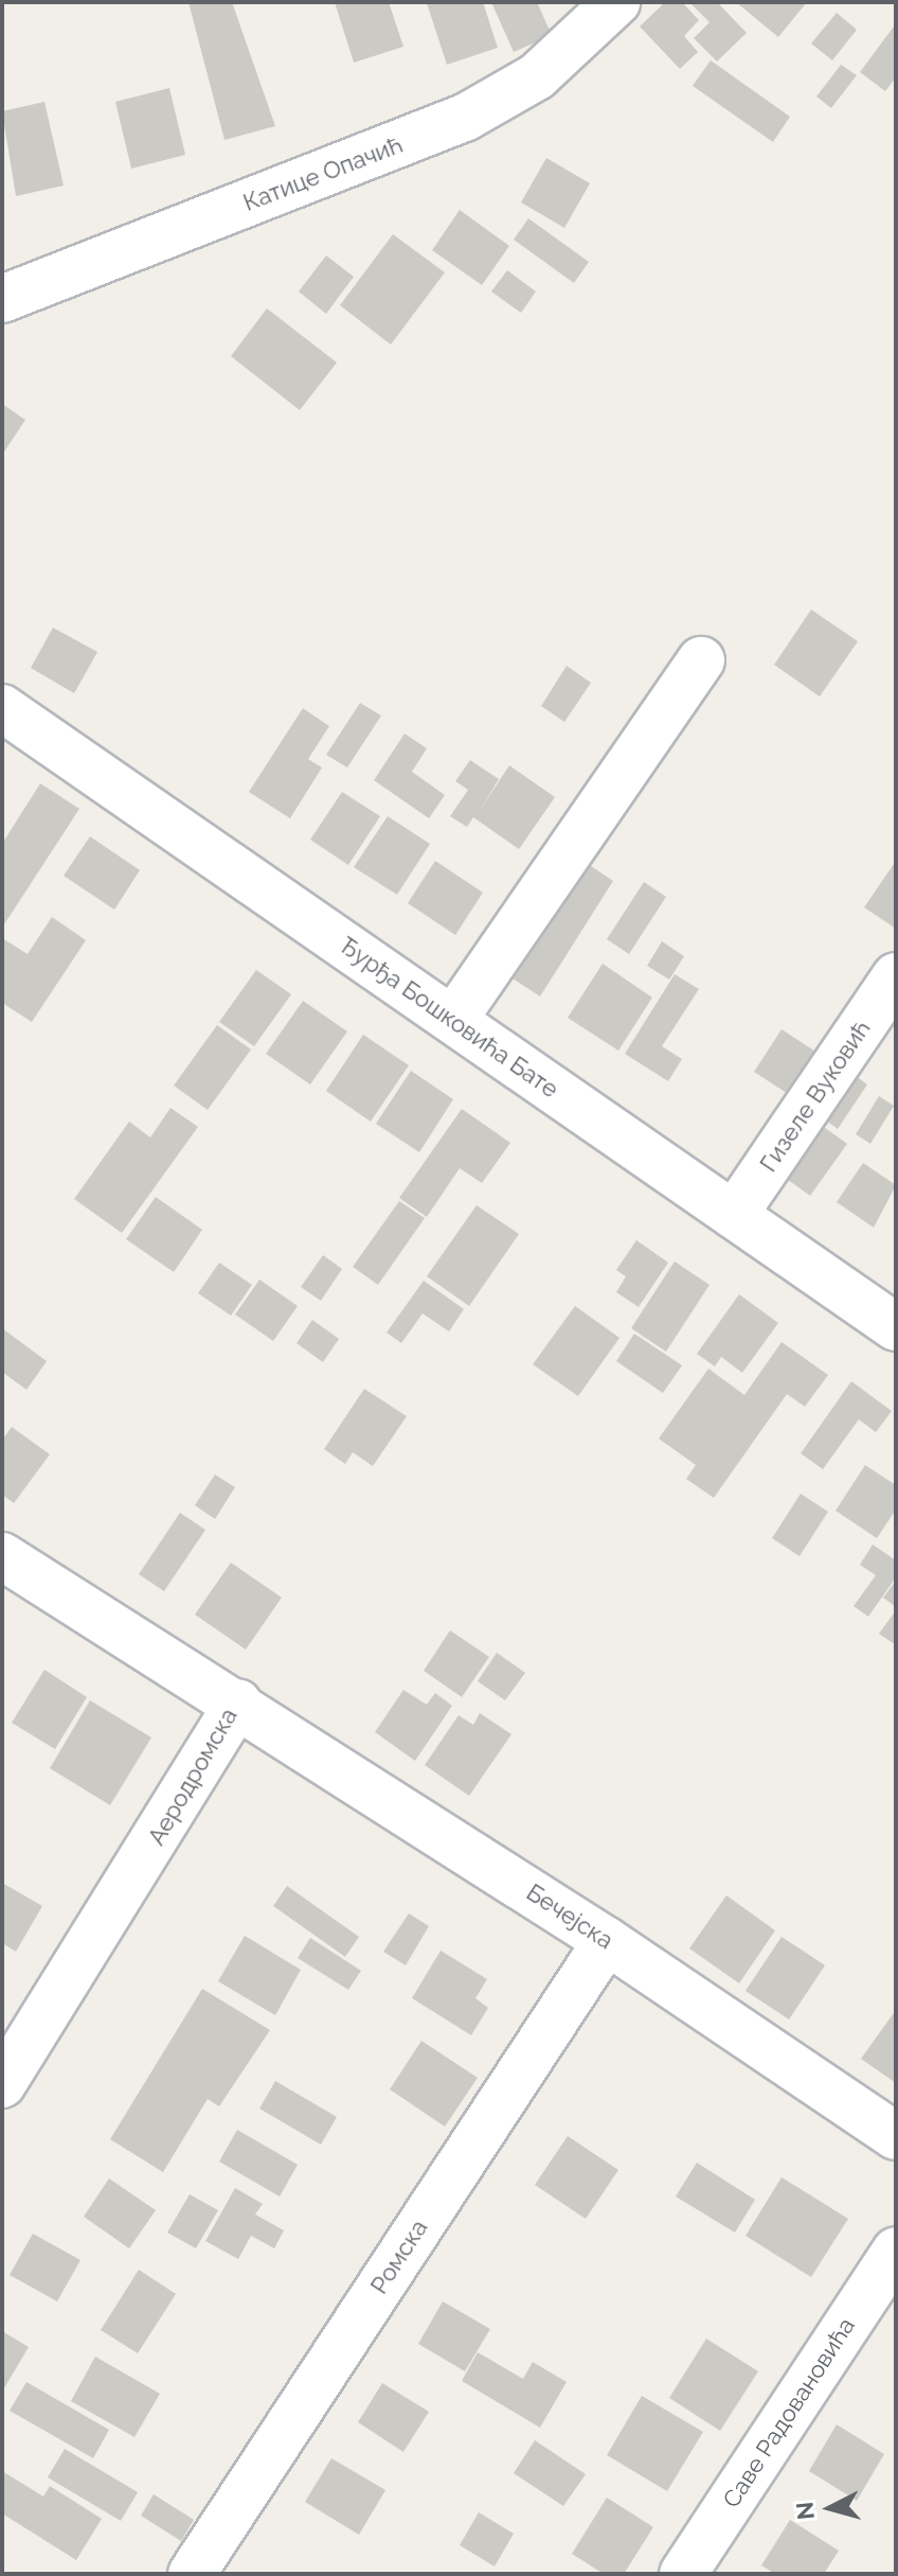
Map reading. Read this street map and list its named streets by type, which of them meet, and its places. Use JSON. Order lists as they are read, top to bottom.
{
  "streets": {
    "street": [
      "Катице Опачић",
      "Ђурђа Бошковића Бате",
      "Гизеле Вуковић",
      "Аеродромска",
      "Бечејска",
      "Ромска",
      "Саве Радовановића"
    ]
  },
  "crossings": [
    ["Ђурђа Бошковића Бате", "Гизеле Вуковић"],
    ["Аеродромска", "Бечејска"],
    ["Бечејска", "Ромска"]
  ],
  "north": "left"
}
